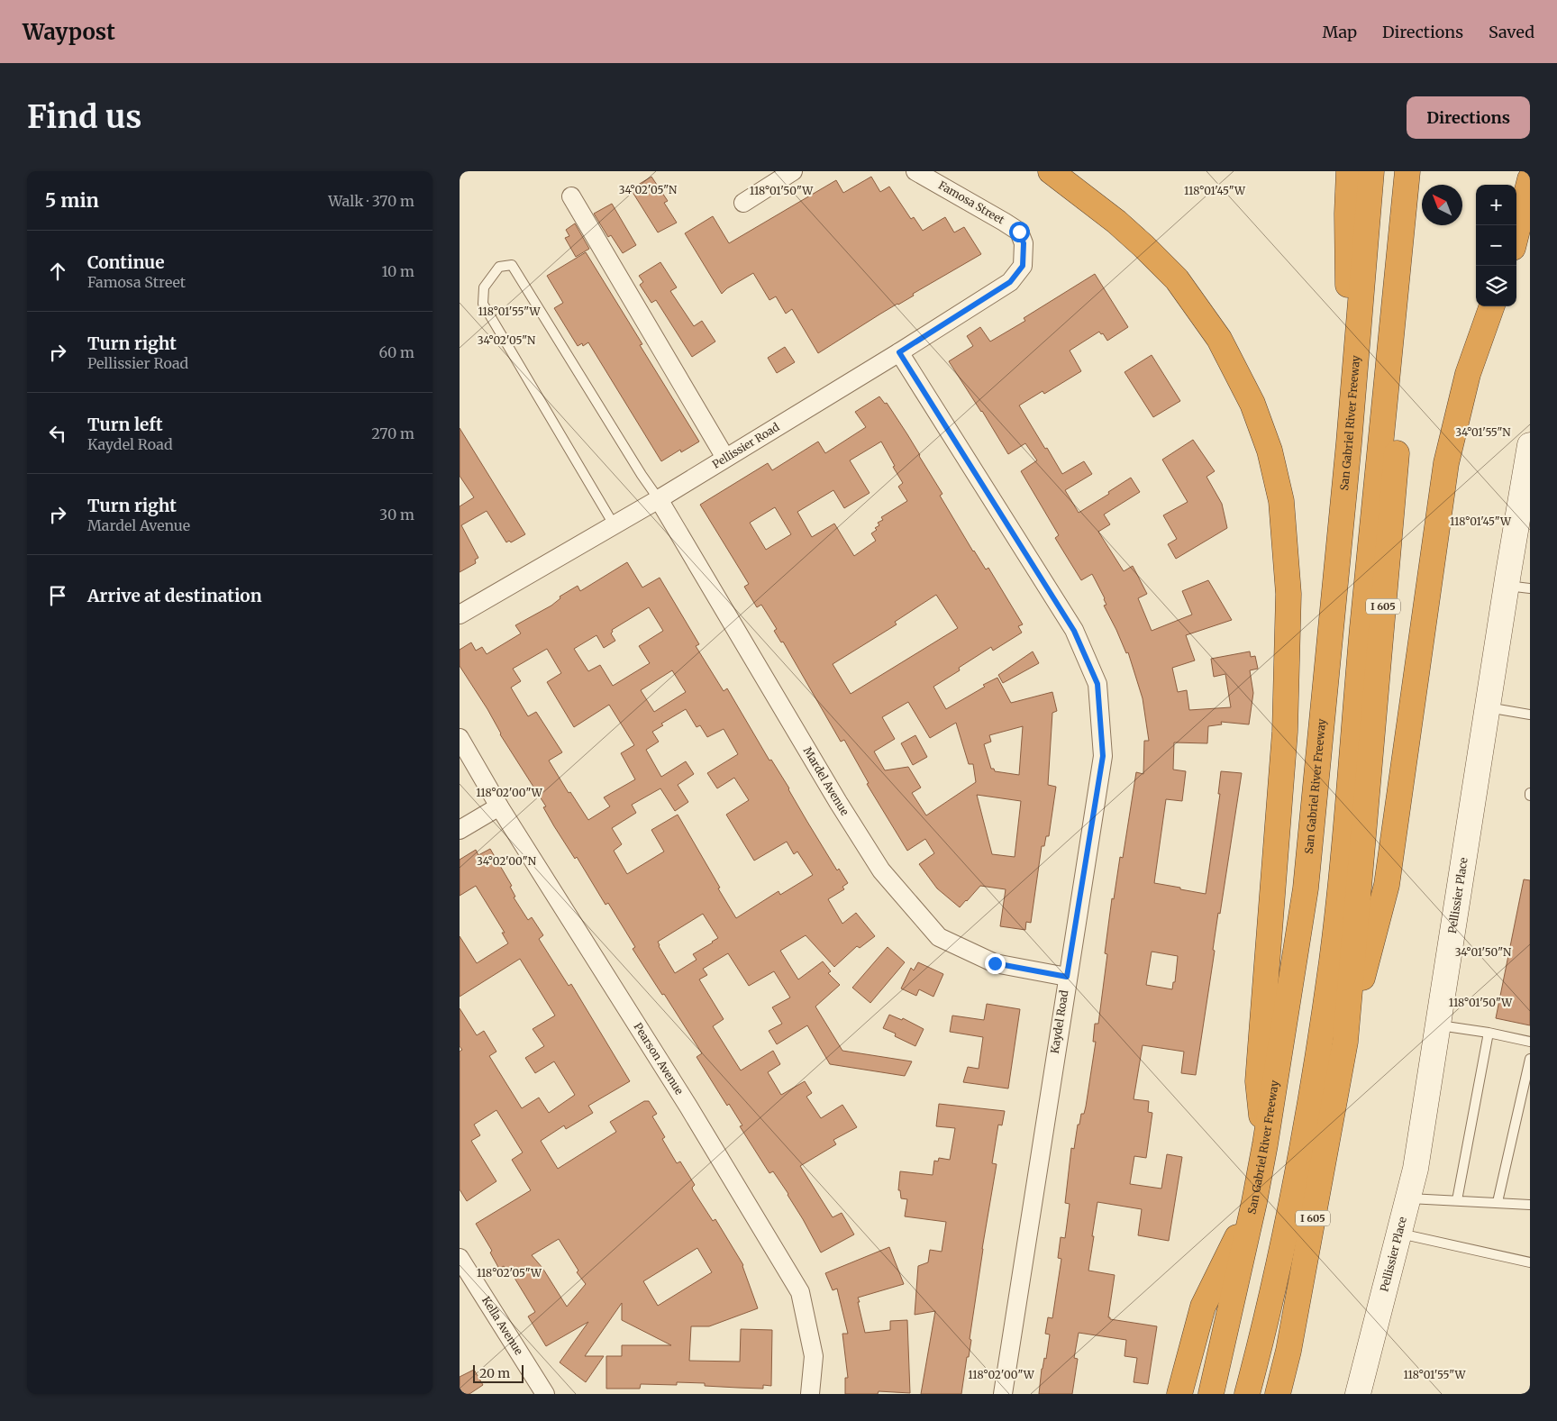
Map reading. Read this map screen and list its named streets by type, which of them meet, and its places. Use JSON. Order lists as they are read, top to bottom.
{
  "streets": {
    "highway": ["San Gabriel River Freeway", "I 605"],
    "main road": ["Pellissier Place"],
    "street": [
      "Famosa Street",
      "Pellissier Road",
      "Mardel Avenue",
      "Kaydel Road",
      "Pearson Avenue",
      "Kella Avenue"
    ]
  },
  "crossings": [
    ["Famosa Street", "Pellissier Road"],
    ["Pellissier Road", "Mardel Avenue"],
    ["Pellissier Road", "Kaydel Road"],
    ["Mardel Avenue", "Kaydel Road"]
  ],
  "scale_bar": "20 m",
  "north": "top left",
  "page": {
    "header": "Waypost",
    "nav": ["Map", "Directions", "Saved"],
    "buttons": "Directions",
    "title": "Find us",
    "heading": ["5 min", "Walk · 370 m"],
    "map_buttons": ["+", "−"],
    "list": [
      ["Continue", "Famosa Street", "10 m"],
      ["Turn right", "Pellissier Road", "60 m"],
      ["Turn left", "Kaydel Road", "270 m"],
      ["Turn right", "Mardel Avenue", "30 m"],
      "Arrive at destination"
    ],
    "scale": "20 m"
  },
  "coordinates": [
    "34°02'05\"N",
    "118°01'45\"W",
    "118°01'50\"W",
    "118°01'55\"W",
    "34°01'55\"N",
    "118°02'00\"W",
    "34°02'00\"N",
    "34°01'50\"N",
    "118°02'05\"W"
  ]
}
